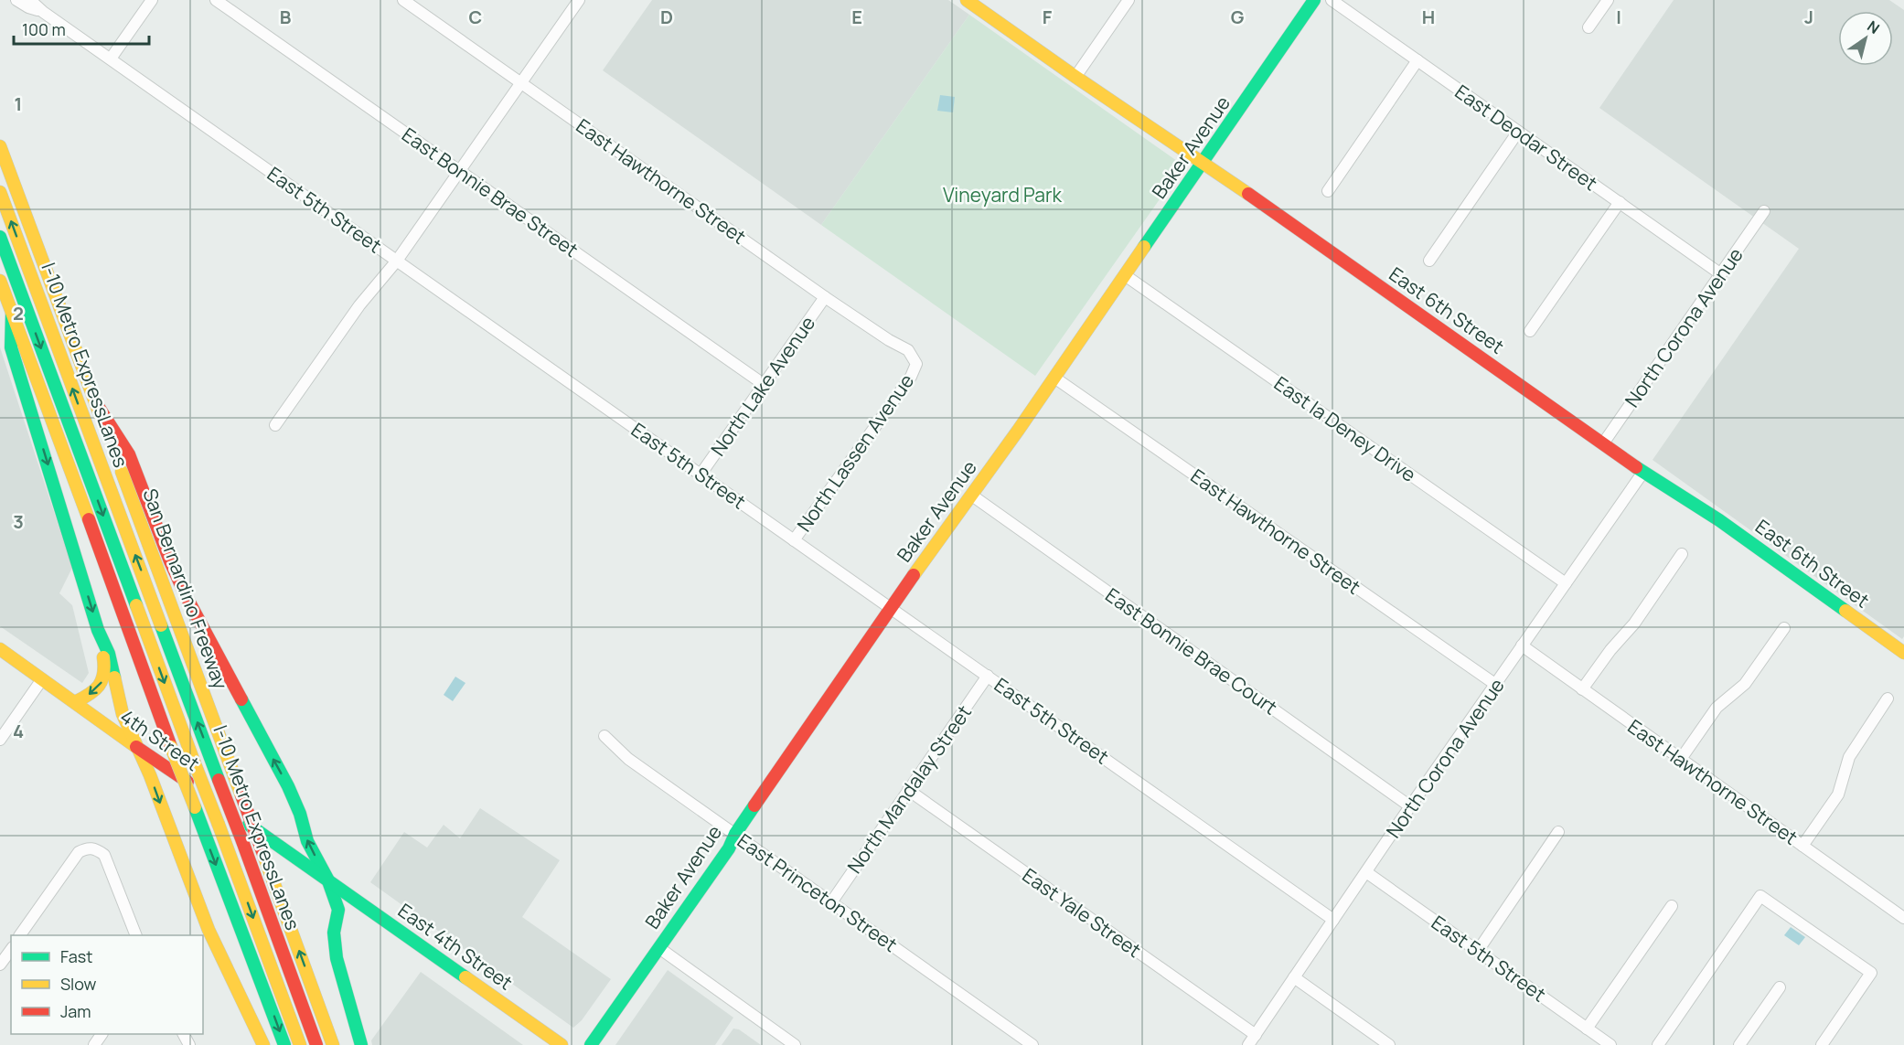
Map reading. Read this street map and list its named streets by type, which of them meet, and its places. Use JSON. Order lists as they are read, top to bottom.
{
  "streets": {
    "main road": [
      "Baker Avenue",
      "East 6th Street",
      "I-10 Metro ExpressLanes",
      "San Bernardino Freeway",
      "4th Street",
      "East 4th Street"
    ],
    "street": [
      "East Deodar Street",
      "East Hawthorne Street",
      "East Bonnie Brae Street",
      "East 5th Street",
      "North Corona Avenue",
      "North Lake Avenue",
      "East la Deney Drive",
      "North Lassen Avenue",
      "East Bonnie Brae Court",
      "North Mandalay Street",
      "East Princeton Street",
      "East Yale Street"
    ]
  },
  "crossings": [
    ["East Deodar Street", "North Corona Avenue"],
    ["Baker Avenue", "East Hawthorne Street"],
    ["Baker Avenue", "East 5th Street"],
    ["Baker Avenue", "East 6th Street"],
    ["Baker Avenue", "East la Deney Drive"],
    ["Baker Avenue", "East Bonnie Brae Court"],
    ["Baker Avenue", "East Princeton Street"],
    ["East Hawthorne Street", "North Corona Avenue"],
    ["East Hawthorne Street", "North Lake Avenue"],
    ["East Hawthorne Street", "North Lassen Avenue"],
    ["East Bonnie Brae Street", "North Lake Avenue"],
    ["East 5th Street", "North Corona Avenue"],
    ["East 5th Street", "North Lake Avenue"],
    ["East 5th Street", "North Lassen Avenue"],
    ["East 5th Street", "North Mandalay Street"],
    ["East 6th Street", "North Corona Avenue"],
    ["North Corona Avenue", "East la Deney Drive"],
    ["North Corona Avenue", "East Bonnie Brae Court"],
    ["North Corona Avenue", "East Yale Street"],
    ["4th Street", "East 4th Street"],
    ["North Mandalay Street", "East Princeton Street"],
    ["North Mandalay Street", "East Yale Street"]
  ],
  "parks": ["Vineyard Park"],
  "legend": ["Fast", "Slow", "Jam"],
  "scale_bar": "100 m",
  "north": "top right",
  "grid": {
    "columns": [
      "B",
      "C",
      "D",
      "E",
      "F",
      "G",
      "H",
      "I",
      "J"
    ],
    "rows": [
      "1",
      "2",
      "3",
      "4"
    ]
  }
}
